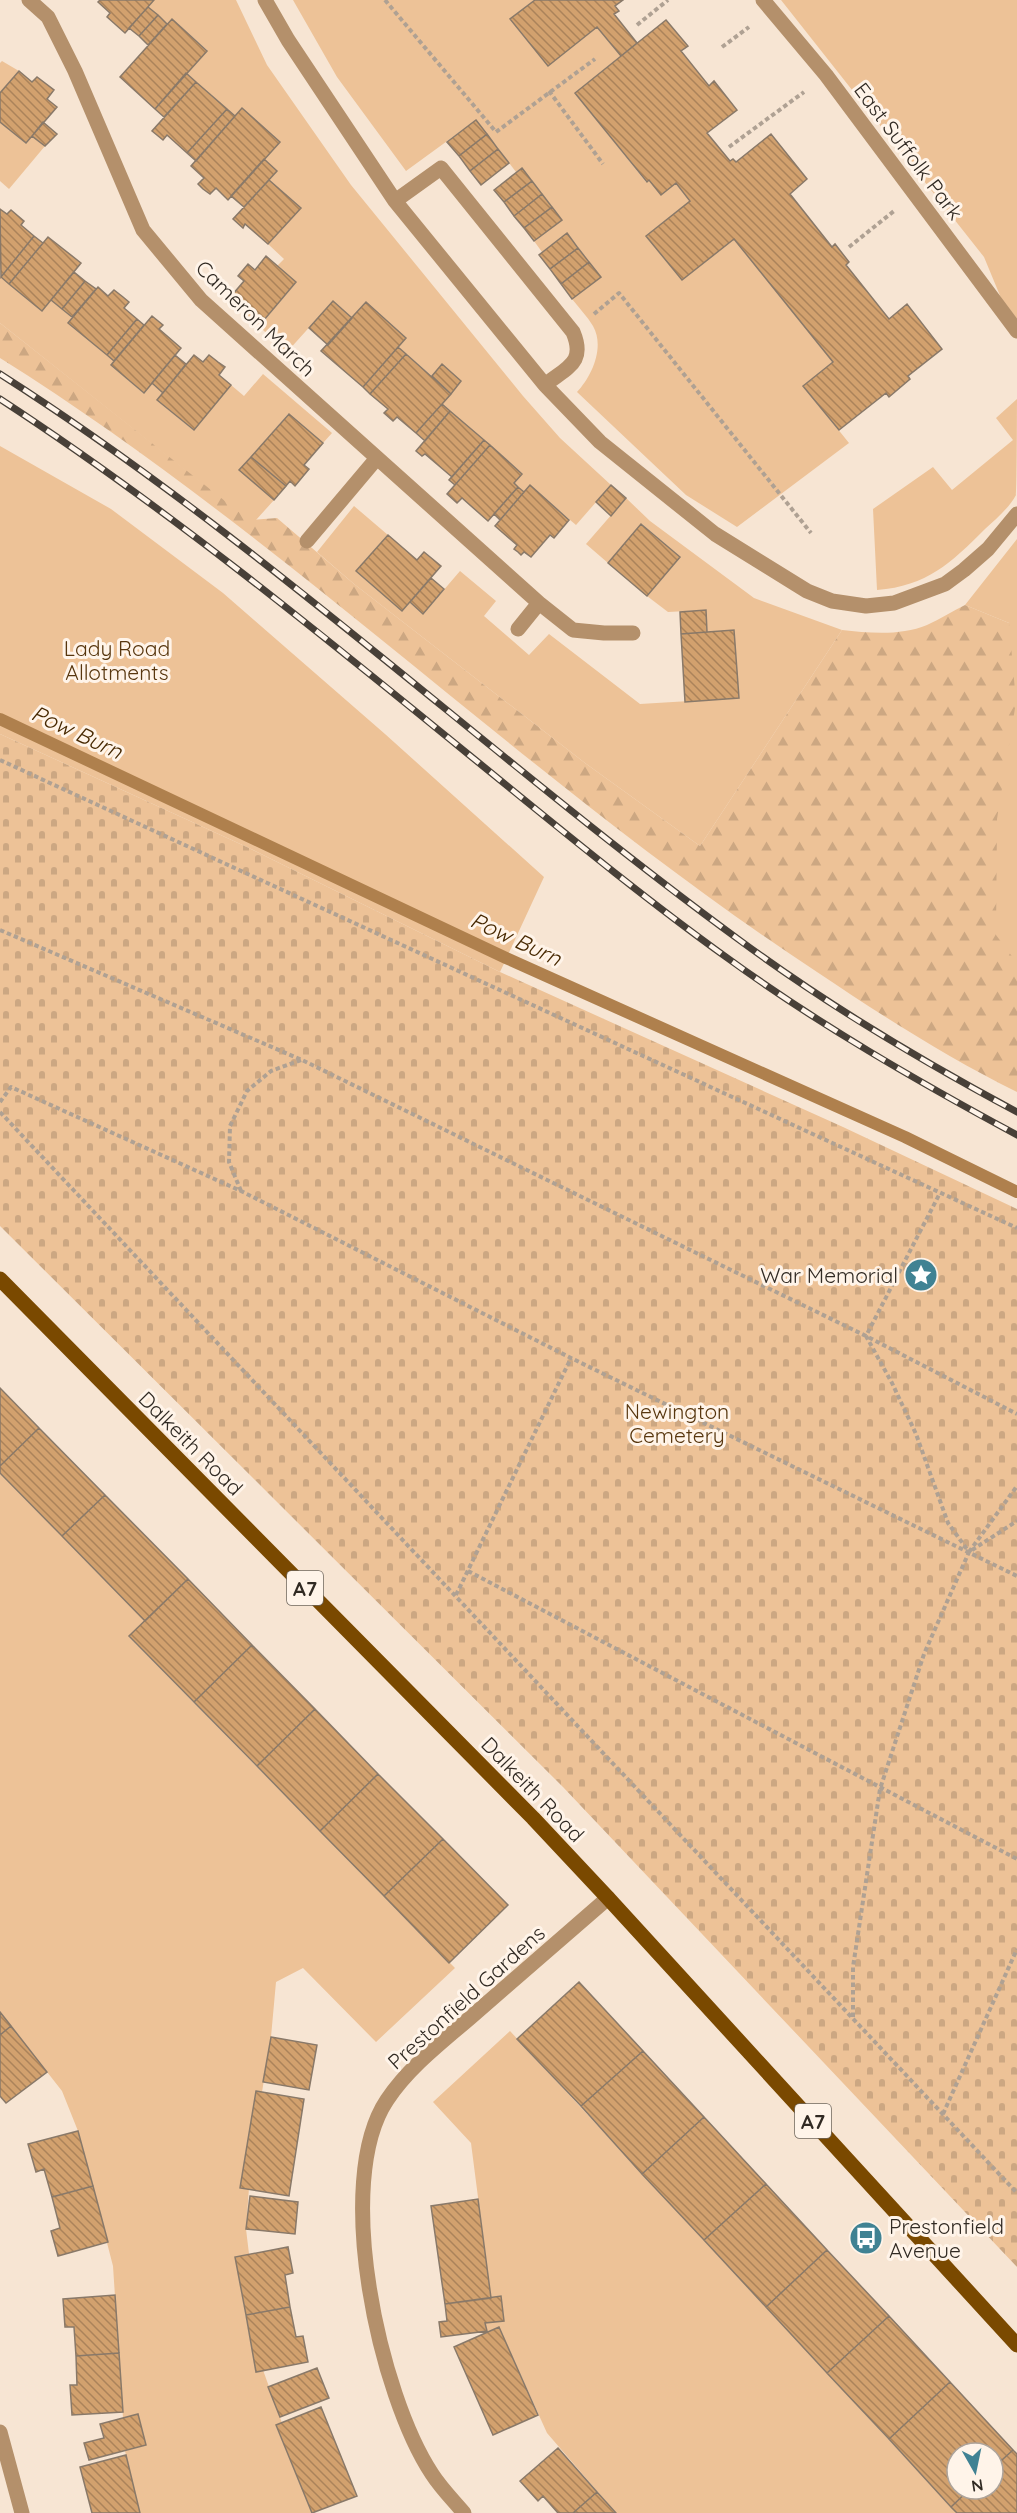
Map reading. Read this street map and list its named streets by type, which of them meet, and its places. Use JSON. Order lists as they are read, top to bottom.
{
  "streets": {
    "main road": ["Dalkeith Road", "A7"],
    "street": ["East Suffolk Park", "Cameron March", "Prestonfield Gardens"]
  },
  "crossings": [
    ["Dalkeith Road", "Prestonfield Gardens"]
  ],
  "water": ["Pow Burn"],
  "parks": ["Lady Road Allotments", "Newington Cemetery"],
  "places": {
    "place": ["War Memorial"],
    "bus stop": ["Prestonfield Avenue"]
  },
  "north": "bottom"
}
